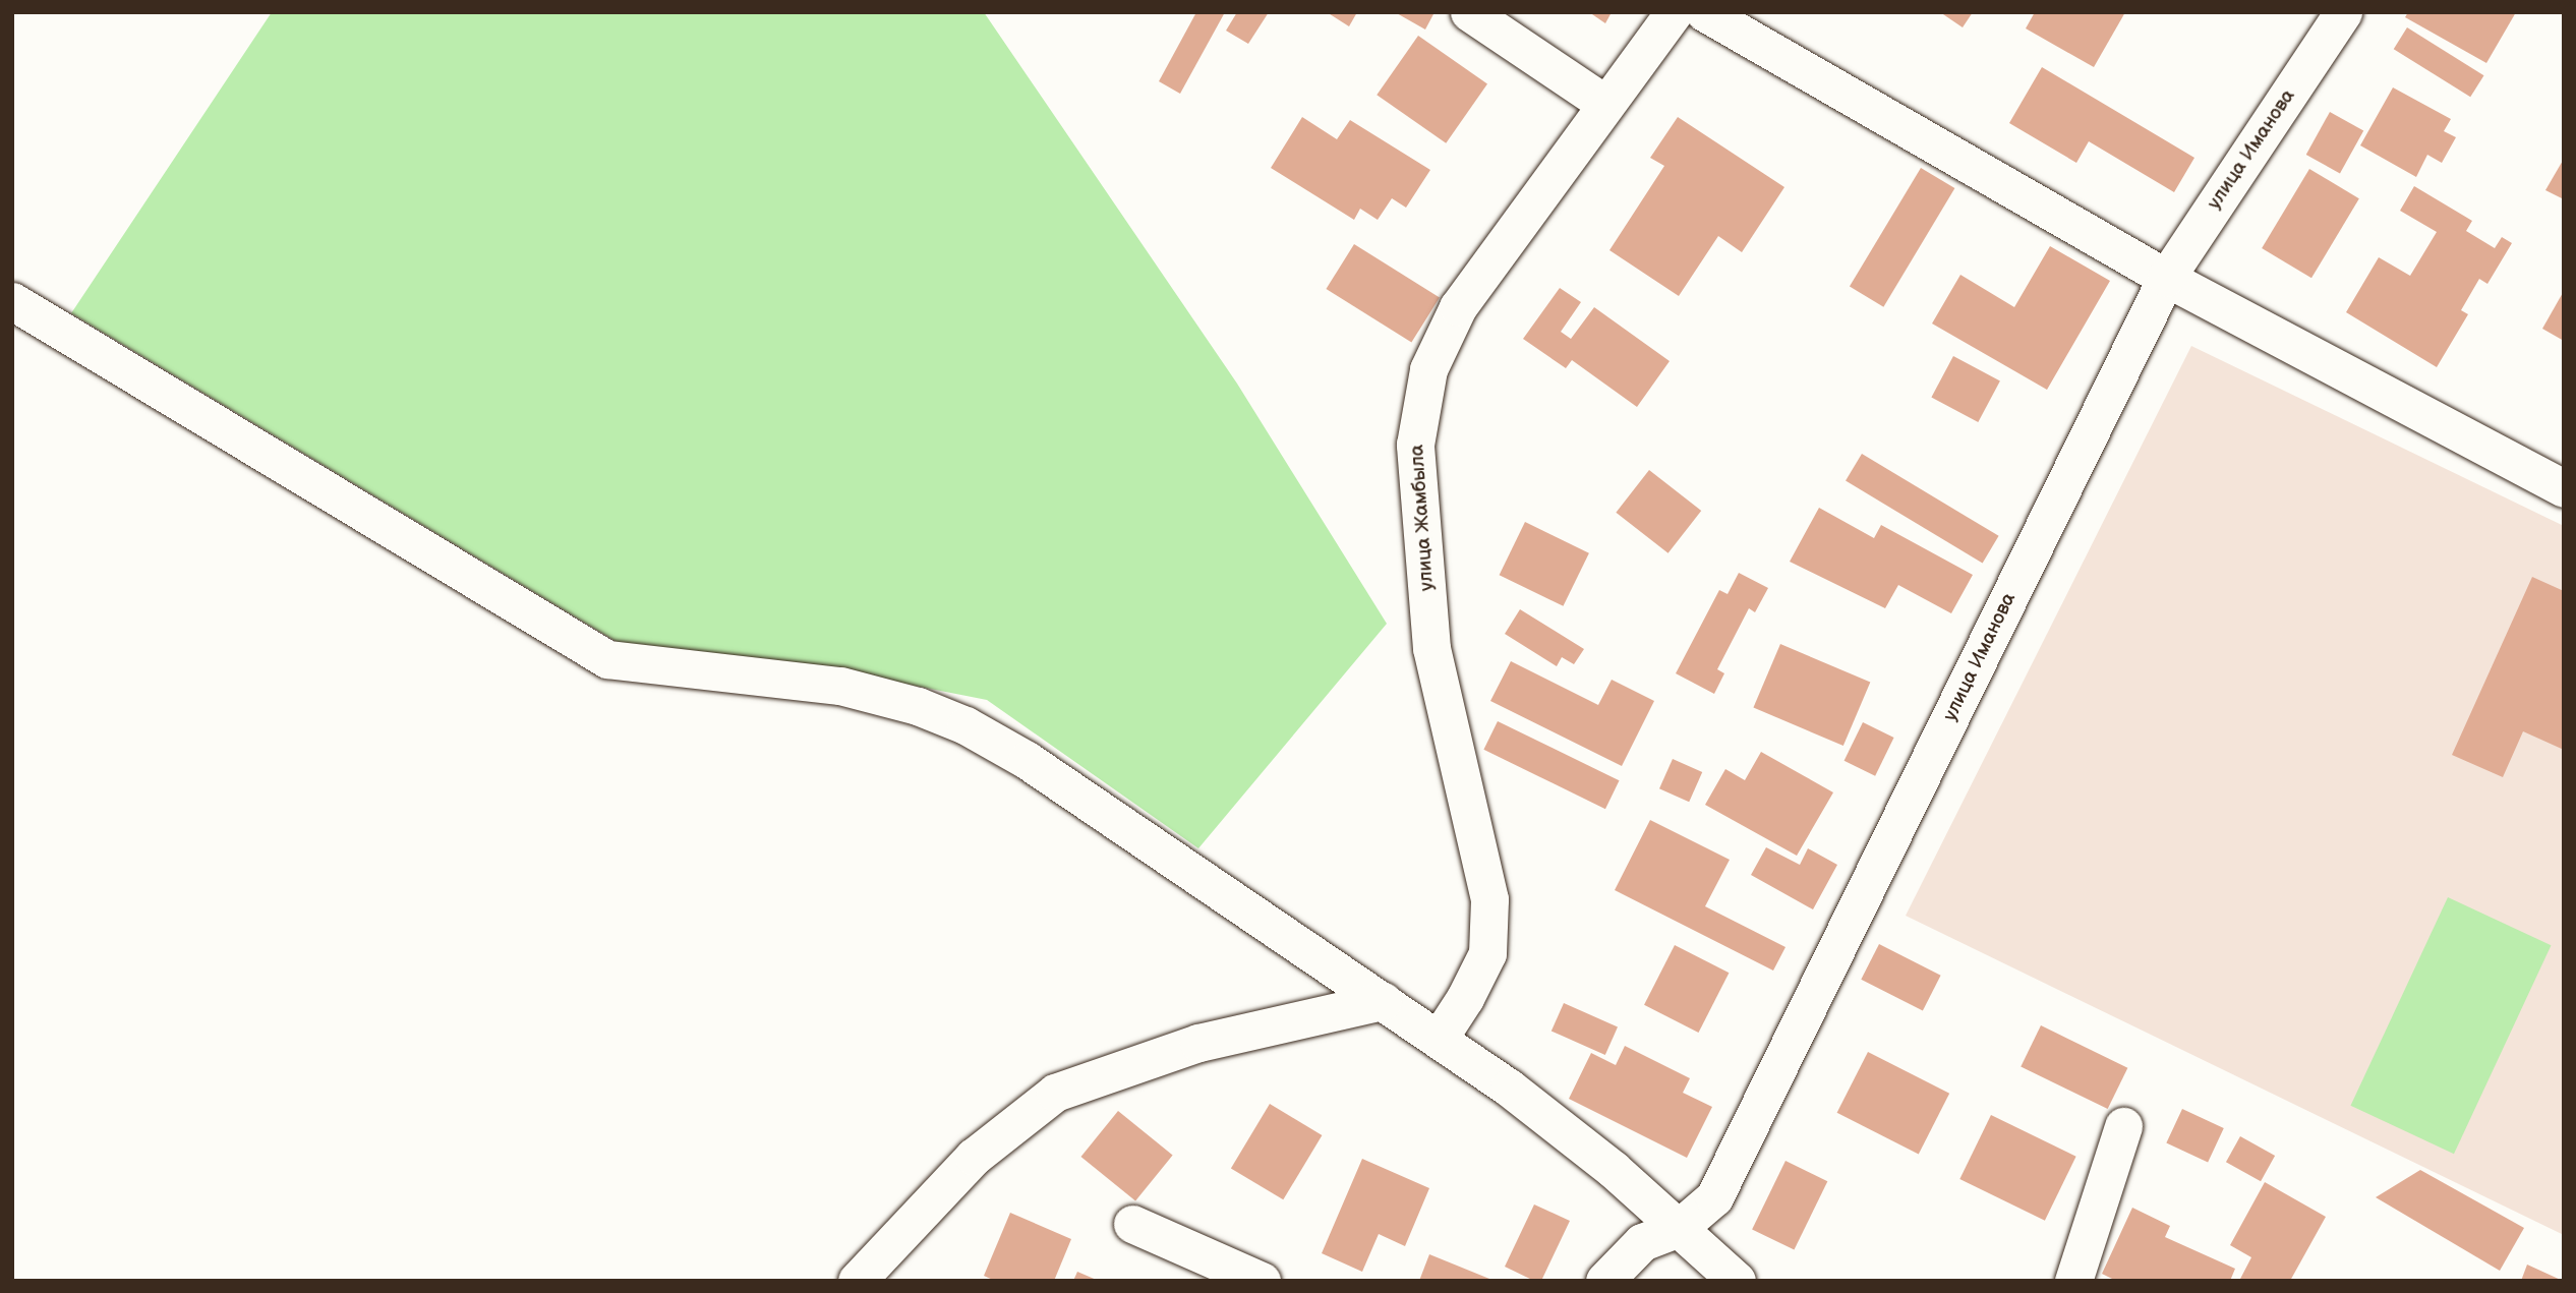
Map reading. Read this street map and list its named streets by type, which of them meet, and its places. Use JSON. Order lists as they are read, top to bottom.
{
  "streets": {
    "street": ["улица Иманова", "улица Жамбыла"]
  }
}
